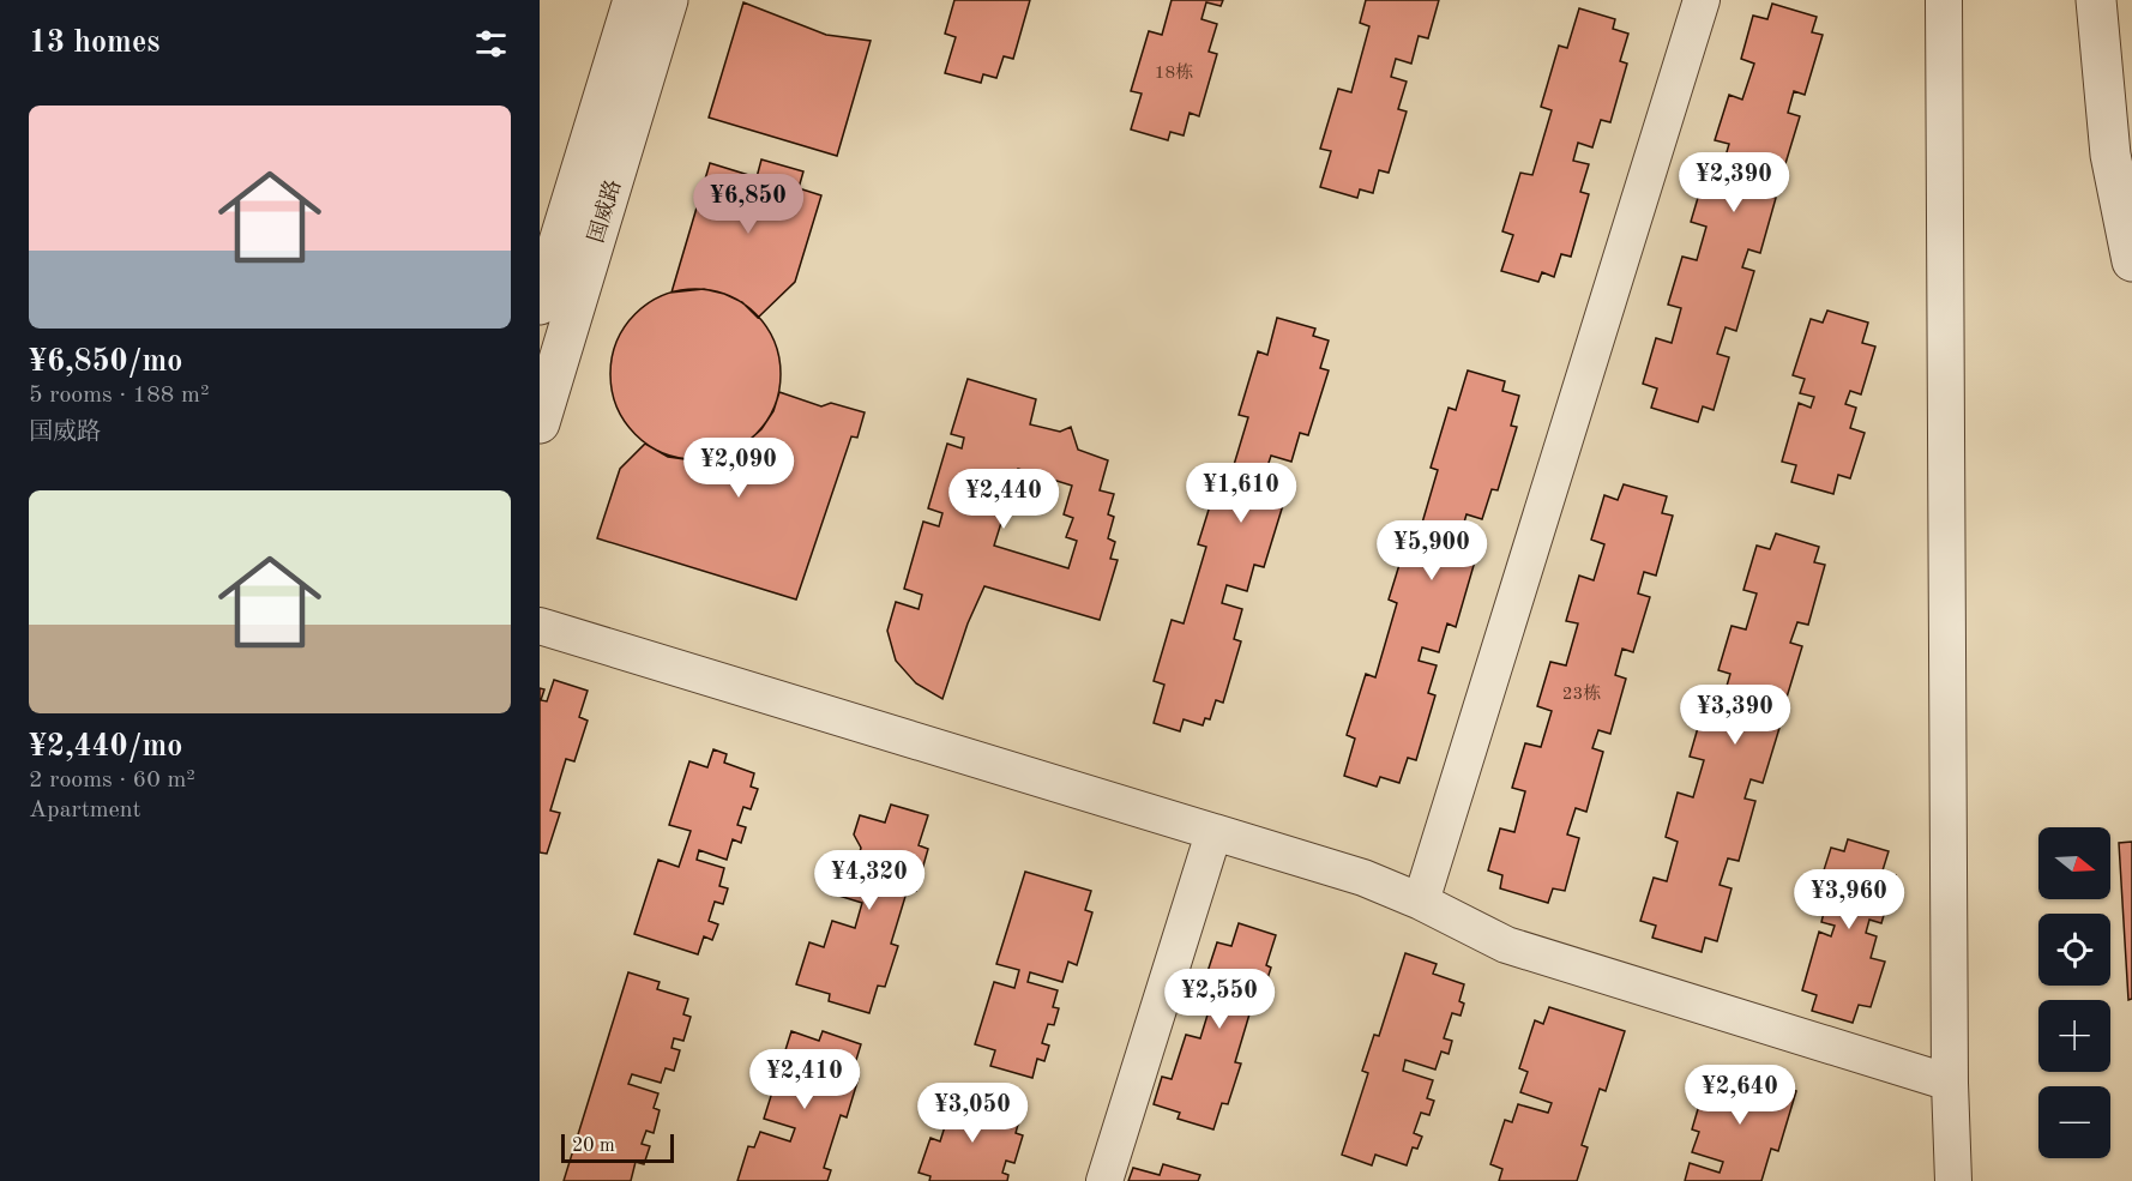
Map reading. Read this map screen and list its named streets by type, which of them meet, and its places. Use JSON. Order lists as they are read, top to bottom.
{
  "streets": {
    "street": ["国威路"]
  },
  "house_numbers": ["18栋", "23栋"],
  "scale_bar": "20 m",
  "north": "right",
  "page": {
    "heading": "13 homes",
    "list": [
      {
        "name": "¥6,850/mo",
        "note": "5 rooms · 188 m² · 国威路"
      },
      {
        "name": "¥2,440/mo",
        "note": "2 rooms · 60 m² · Apartment"
      }
    ],
    "price": [
      "¥2,390",
      "¥6,850",
      "¥2,090",
      "¥1,610",
      "¥2,440",
      "¥5,900",
      "¥3,390",
      "¥4,320",
      "¥3,960",
      "¥2,550",
      "¥2,410",
      "¥2,640",
      "¥3,050"
    ],
    "map_buttons": ["+", "−"],
    "scale": "20 m"
  }
}
